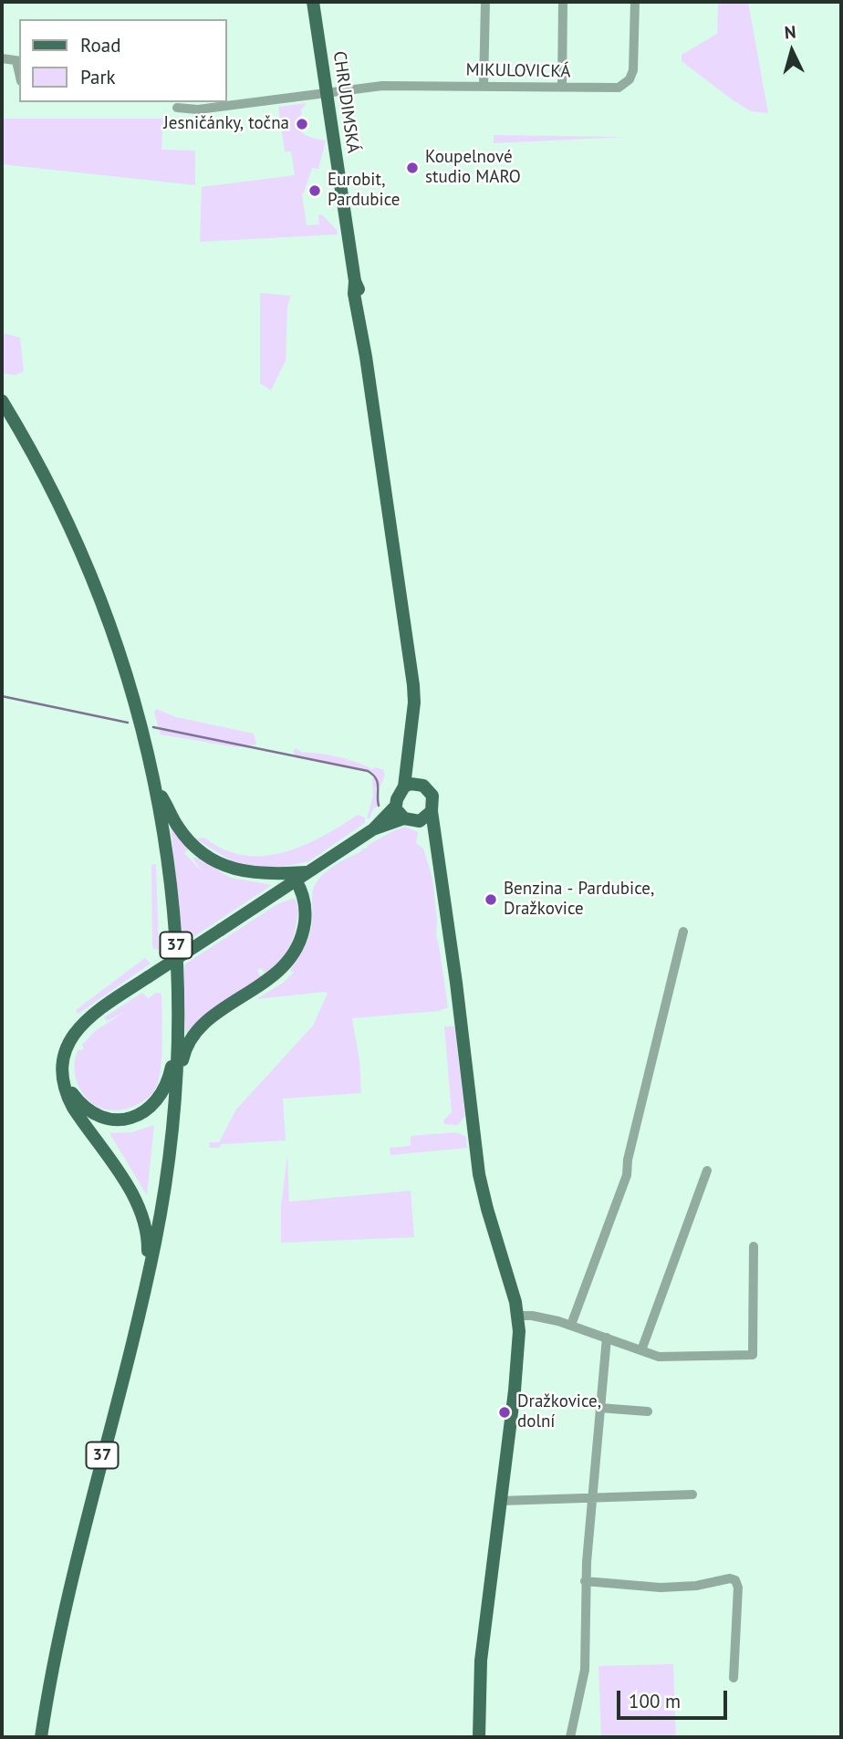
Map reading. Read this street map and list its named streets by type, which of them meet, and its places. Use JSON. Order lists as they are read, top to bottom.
{
  "streets": {
    "main road": ["CHRUDIMSKÁ", "37"],
    "street": ["MIKULOVICKÁ"]
  },
  "crossings": [
    ["MIKULOVICKÁ", "CHRUDIMSKÁ"]
  ],
  "places": [
    "Jesničánky, točna",
    "Koupelnové studio MARO",
    "Eurobit, Pardubice",
    "Benzina - Pardubice, Dražkovice",
    "Dražkovice, dolní"
  ],
  "legend": ["Road", "Park"],
  "scale_bar": "100 m",
  "north": "top"
}
